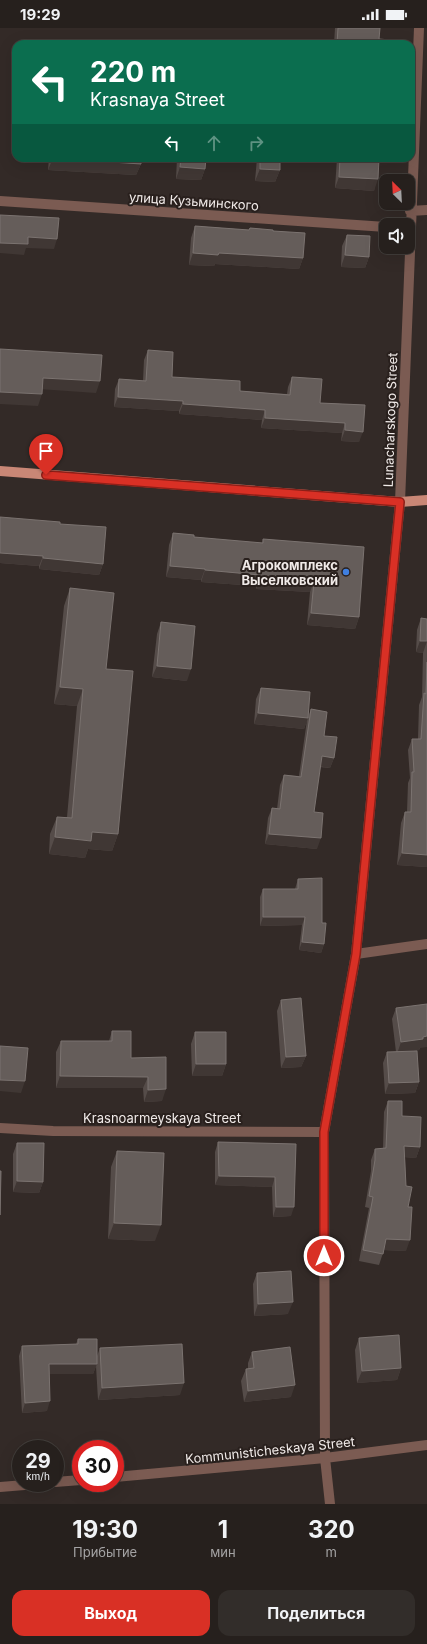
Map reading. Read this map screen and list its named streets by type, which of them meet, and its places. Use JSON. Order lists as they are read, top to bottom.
{
  "streets": {
    "street": [
      "улица Кузьминского",
      "Lunacharskogo Street",
      "Krasnoarmeyskaya Street",
      "Kommunisticheskaya Street"
    ]
  },
  "crossings": [
    ["Lunacharskogo Street", "Krasnoarmeyskaya Street"],
    ["Lunacharskogo Street", "Kommunisticheskaya Street"]
  ],
  "places": ["Агрокомплекс Выселковский"],
  "north": "top left",
  "page": {
    "status": "19:29",
    "turn": ["220 m", "Krasnaya Street"],
    "speed": "29 km/h",
    "limit": "30",
    "eta": [
      "19:30",
      "Прибытие",
      "1",
      "мин",
      "320",
      "m"
    ],
    "buttons": ["Выход", "Поделиться"]
  }
}
